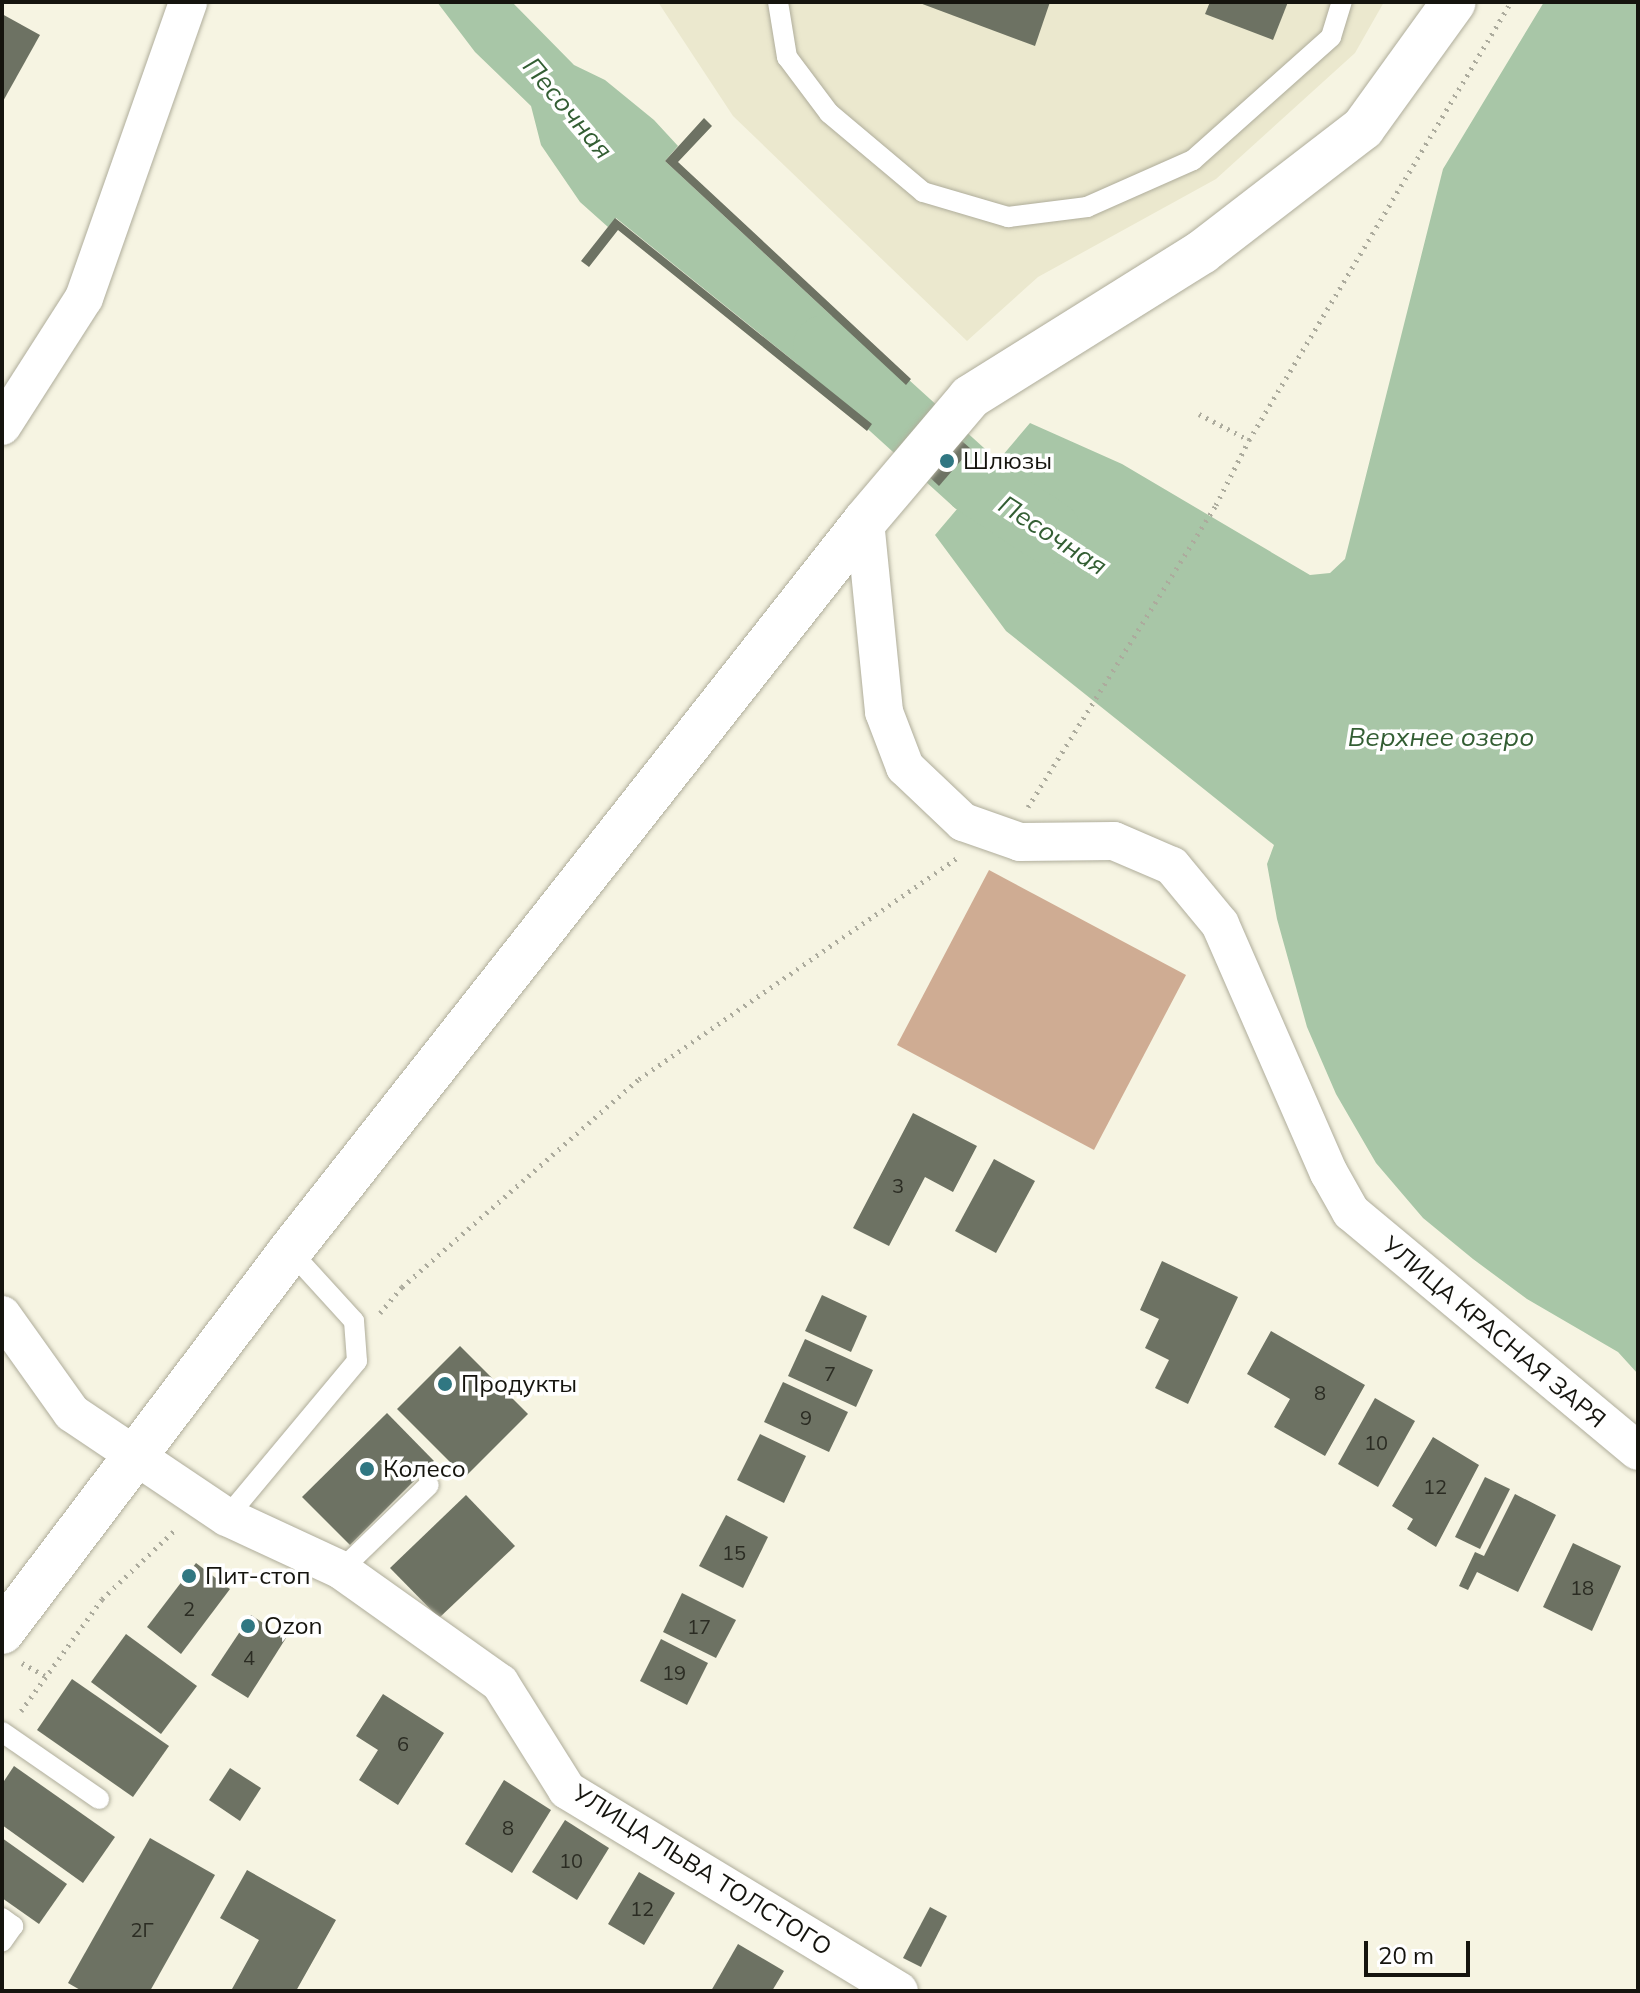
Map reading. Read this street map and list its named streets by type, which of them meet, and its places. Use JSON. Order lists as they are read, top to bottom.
{
  "streets": {
    "street": ["УЛИЦА КРАСНАЯ ЗАРЯ", "УЛИЦА ЛЬВА ТОЛСТОГО"]
  },
  "water": ["Песочная", "Верхнее озеро"],
  "places": [
    "Шлюзы",
    "Продукты",
    "Колесо",
    "Пит-стоп",
    "Ozon"
  ],
  "house_numbers": [
    "3",
    "7",
    "8",
    "9",
    "10",
    "12",
    "15",
    "18",
    "2",
    "17",
    "4",
    "19",
    "6",
    "8",
    "10",
    "12",
    "2Г"
  ],
  "scale_bar": "20 m"
}
